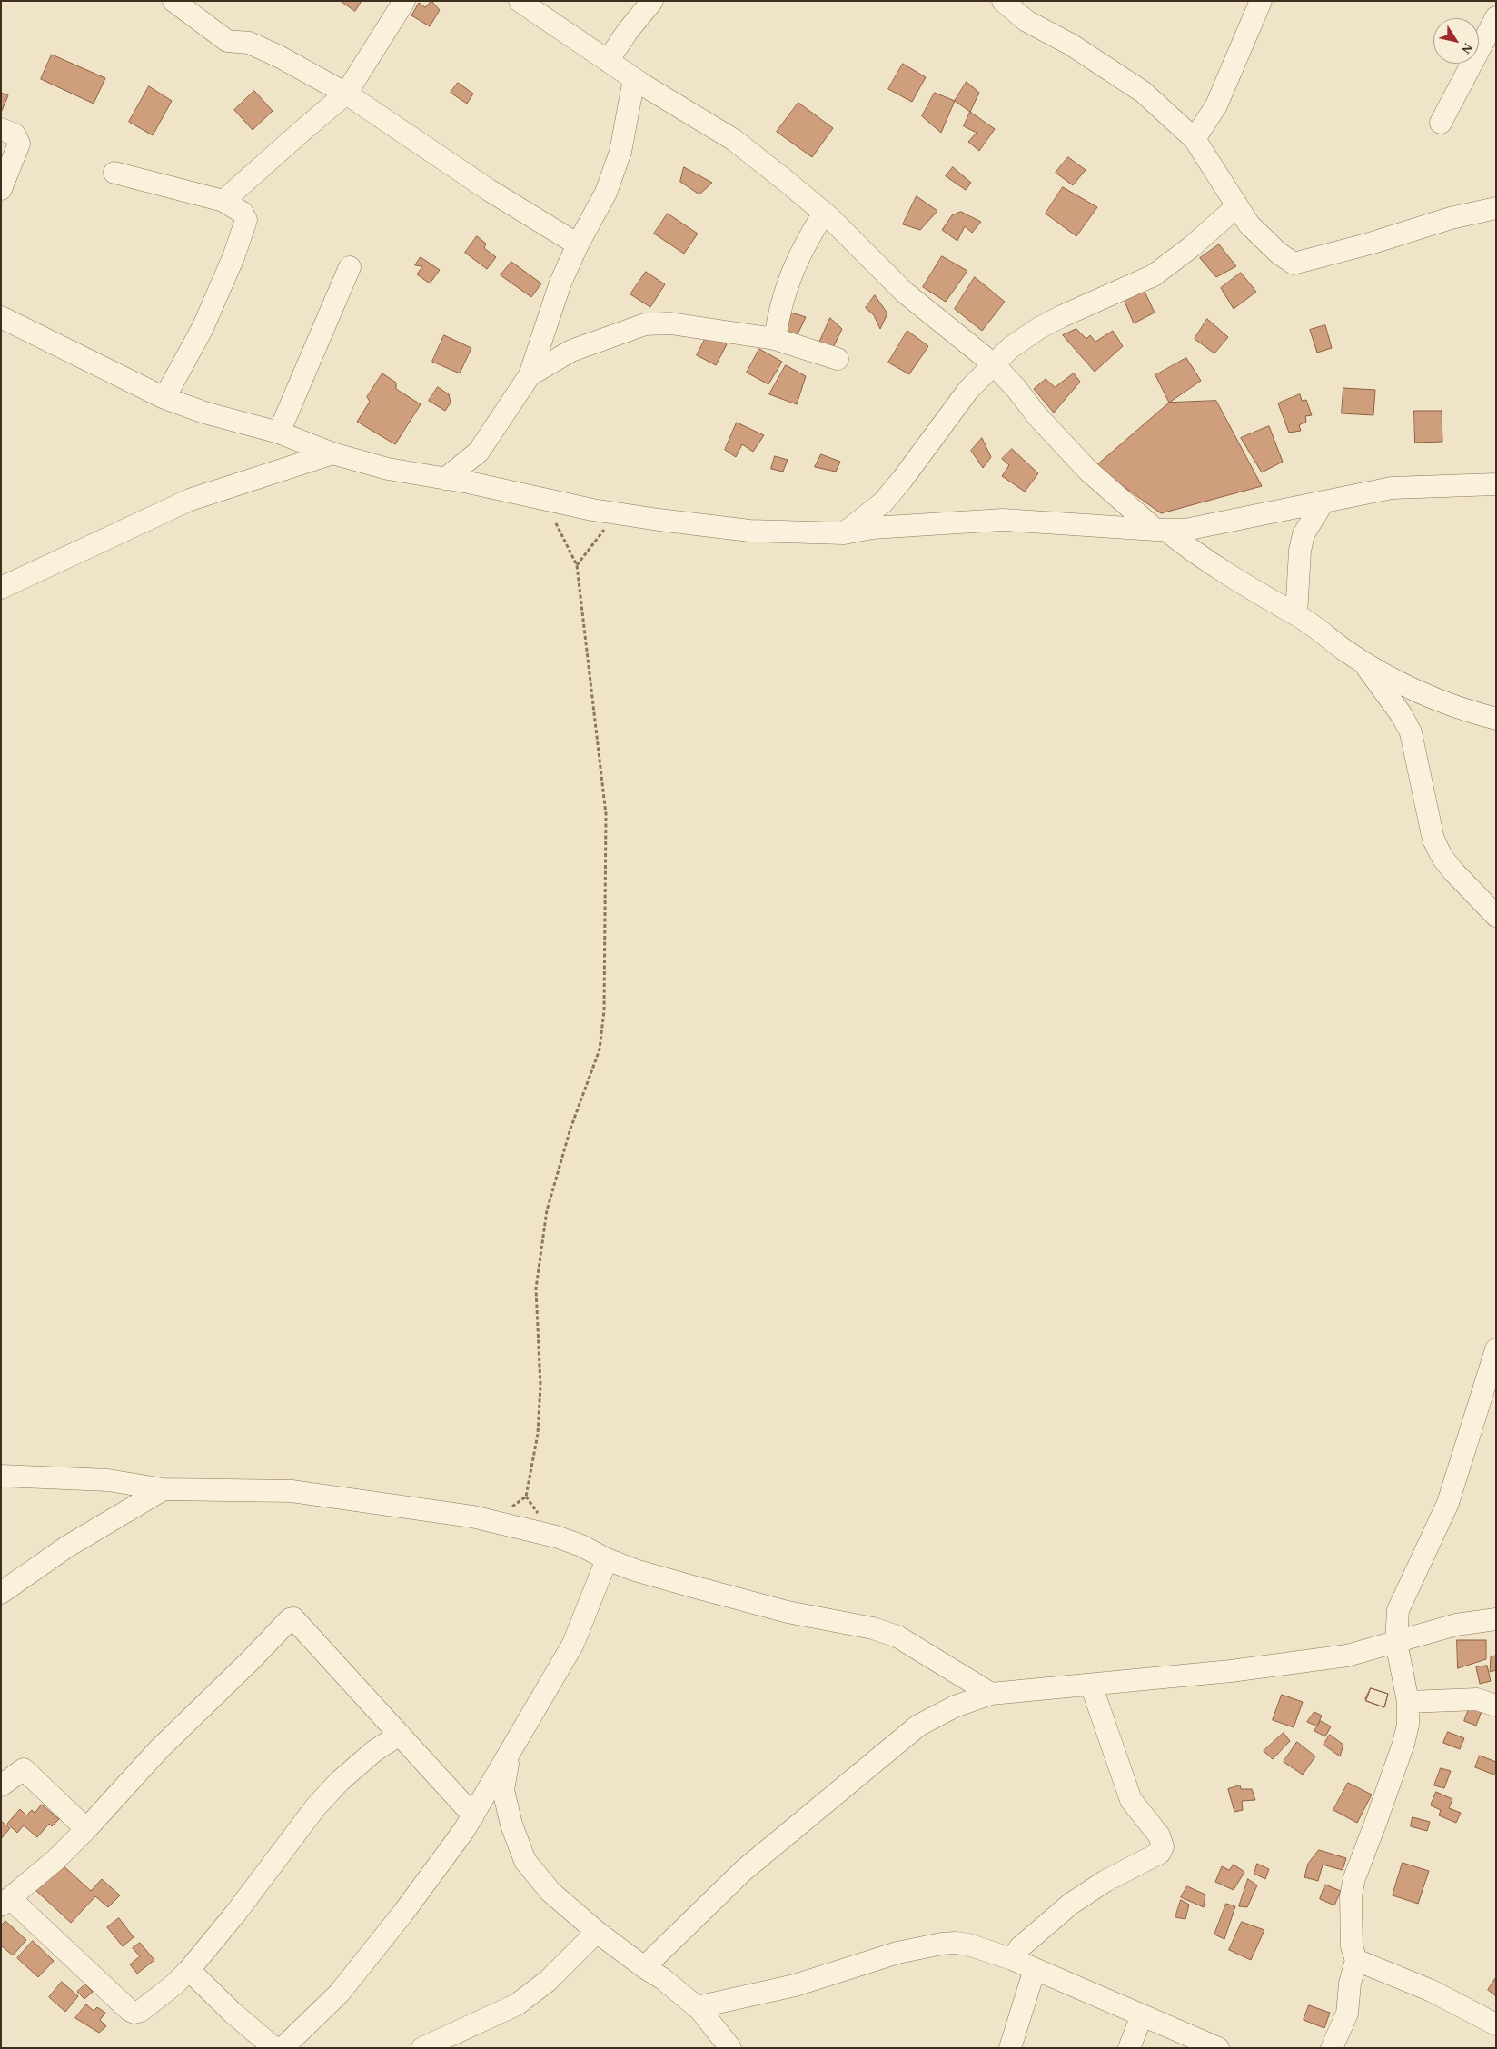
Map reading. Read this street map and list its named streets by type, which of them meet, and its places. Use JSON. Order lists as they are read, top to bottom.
{
  "north": "bottom right"
}
